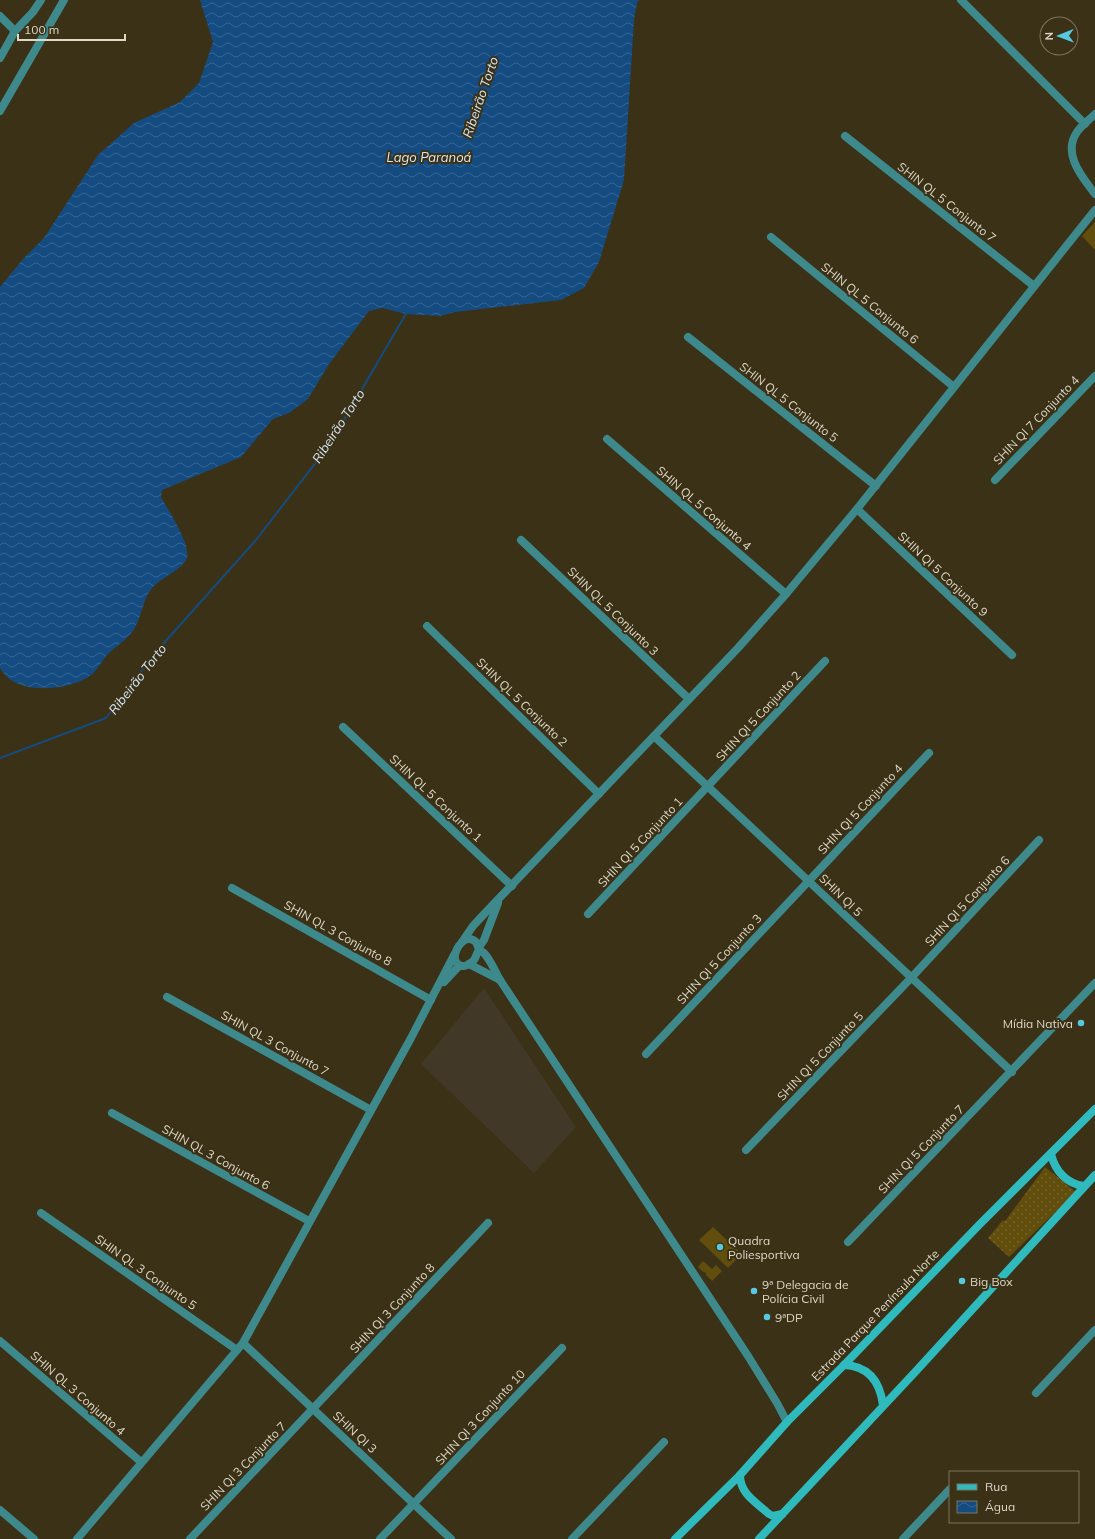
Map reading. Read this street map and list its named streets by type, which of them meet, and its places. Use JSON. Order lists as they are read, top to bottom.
{
  "streets": {
    "main road": ["Estrada Parque Península Norte"],
    "street": [
      "SHIN QL 5 Conjunto 7",
      "SHIN QL 5 Conjunto 6",
      "SHIN QL 5 Conjunto 5",
      "SHIN QI 7 Conjunto 4",
      "SHIN QL 5 Conjunto 4",
      "SHIN QI 5 Conjunto 9",
      "SHIN QL 5 Conjunto 3",
      "SHIN QL 5 Conjunto 2",
      "SHIN QI 5 Conjunto 2",
      "SHIN QL 5 Conjunto 1",
      "SHIN QI 5 Conjunto 4",
      "SHIN QI 5 Conjunto 1",
      "SHIN QI 5",
      "SHIN QI 5 Conjunto 6",
      "SHIN QL 3 Conjunto 8",
      "SHIN QI 5 Conjunto 3",
      "SHIN QL 3 Conjunto 7",
      "SHIN QI 5 Conjunto 5",
      "SHIN QI 5 Conjunto 7",
      "SHIN QL 3 Conjunto 6",
      "SHIN QL 3 Conjunto 5",
      "SHIN QI 3 Conjunto 8",
      "SHIN QL 3 Conjunto 4",
      "SHIN QI 3 Conjunto 10",
      "SHIN QI 3",
      "SHIN QI 3 Conjunto 7"
    ]
  },
  "crossings": [
    ["SHIN QI 5 Conjunto 2", "SHIN QI 5 Conjunto 1"],
    ["SHIN QI 5 Conjunto 2", "SHIN QI 5"],
    ["SHIN QI 5 Conjunto 4", "SHIN QI 5"],
    ["SHIN QI 5 Conjunto 4", "SHIN QI 5 Conjunto 3"],
    ["SHIN QI 5 Conjunto 1", "SHIN QI 5"],
    ["SHIN QI 5", "SHIN QI 5 Conjunto 6"],
    ["SHIN QI 5", "SHIN QI 5 Conjunto 3"],
    ["SHIN QI 5", "SHIN QI 5 Conjunto 5"],
    ["SHIN QI 5", "SHIN QI 5 Conjunto 7"],
    ["SHIN QI 5 Conjunto 6", "SHIN QI 5 Conjunto 5"],
    ["SHIN QI 3 Conjunto 8", "SHIN QI 3"],
    ["SHIN QI 3 Conjunto 8", "SHIN QI 3 Conjunto 7"],
    ["SHIN QI 3 Conjunto 10", "SHIN QI 3"],
    ["SHIN QI 3", "SHIN QI 3 Conjunto 7"]
  ],
  "water": ["Ribeirão Torto", "Lago Paranoá"],
  "places": [
    "Mídia Nativa",
    "Quadra Poliesportiva",
    "Big Box",
    "9ª Delegacia de Polícia Civil",
    "9ªDP"
  ],
  "legend": ["Rua", "Água"],
  "scale_bar": "100 m",
  "north": "left"
}
